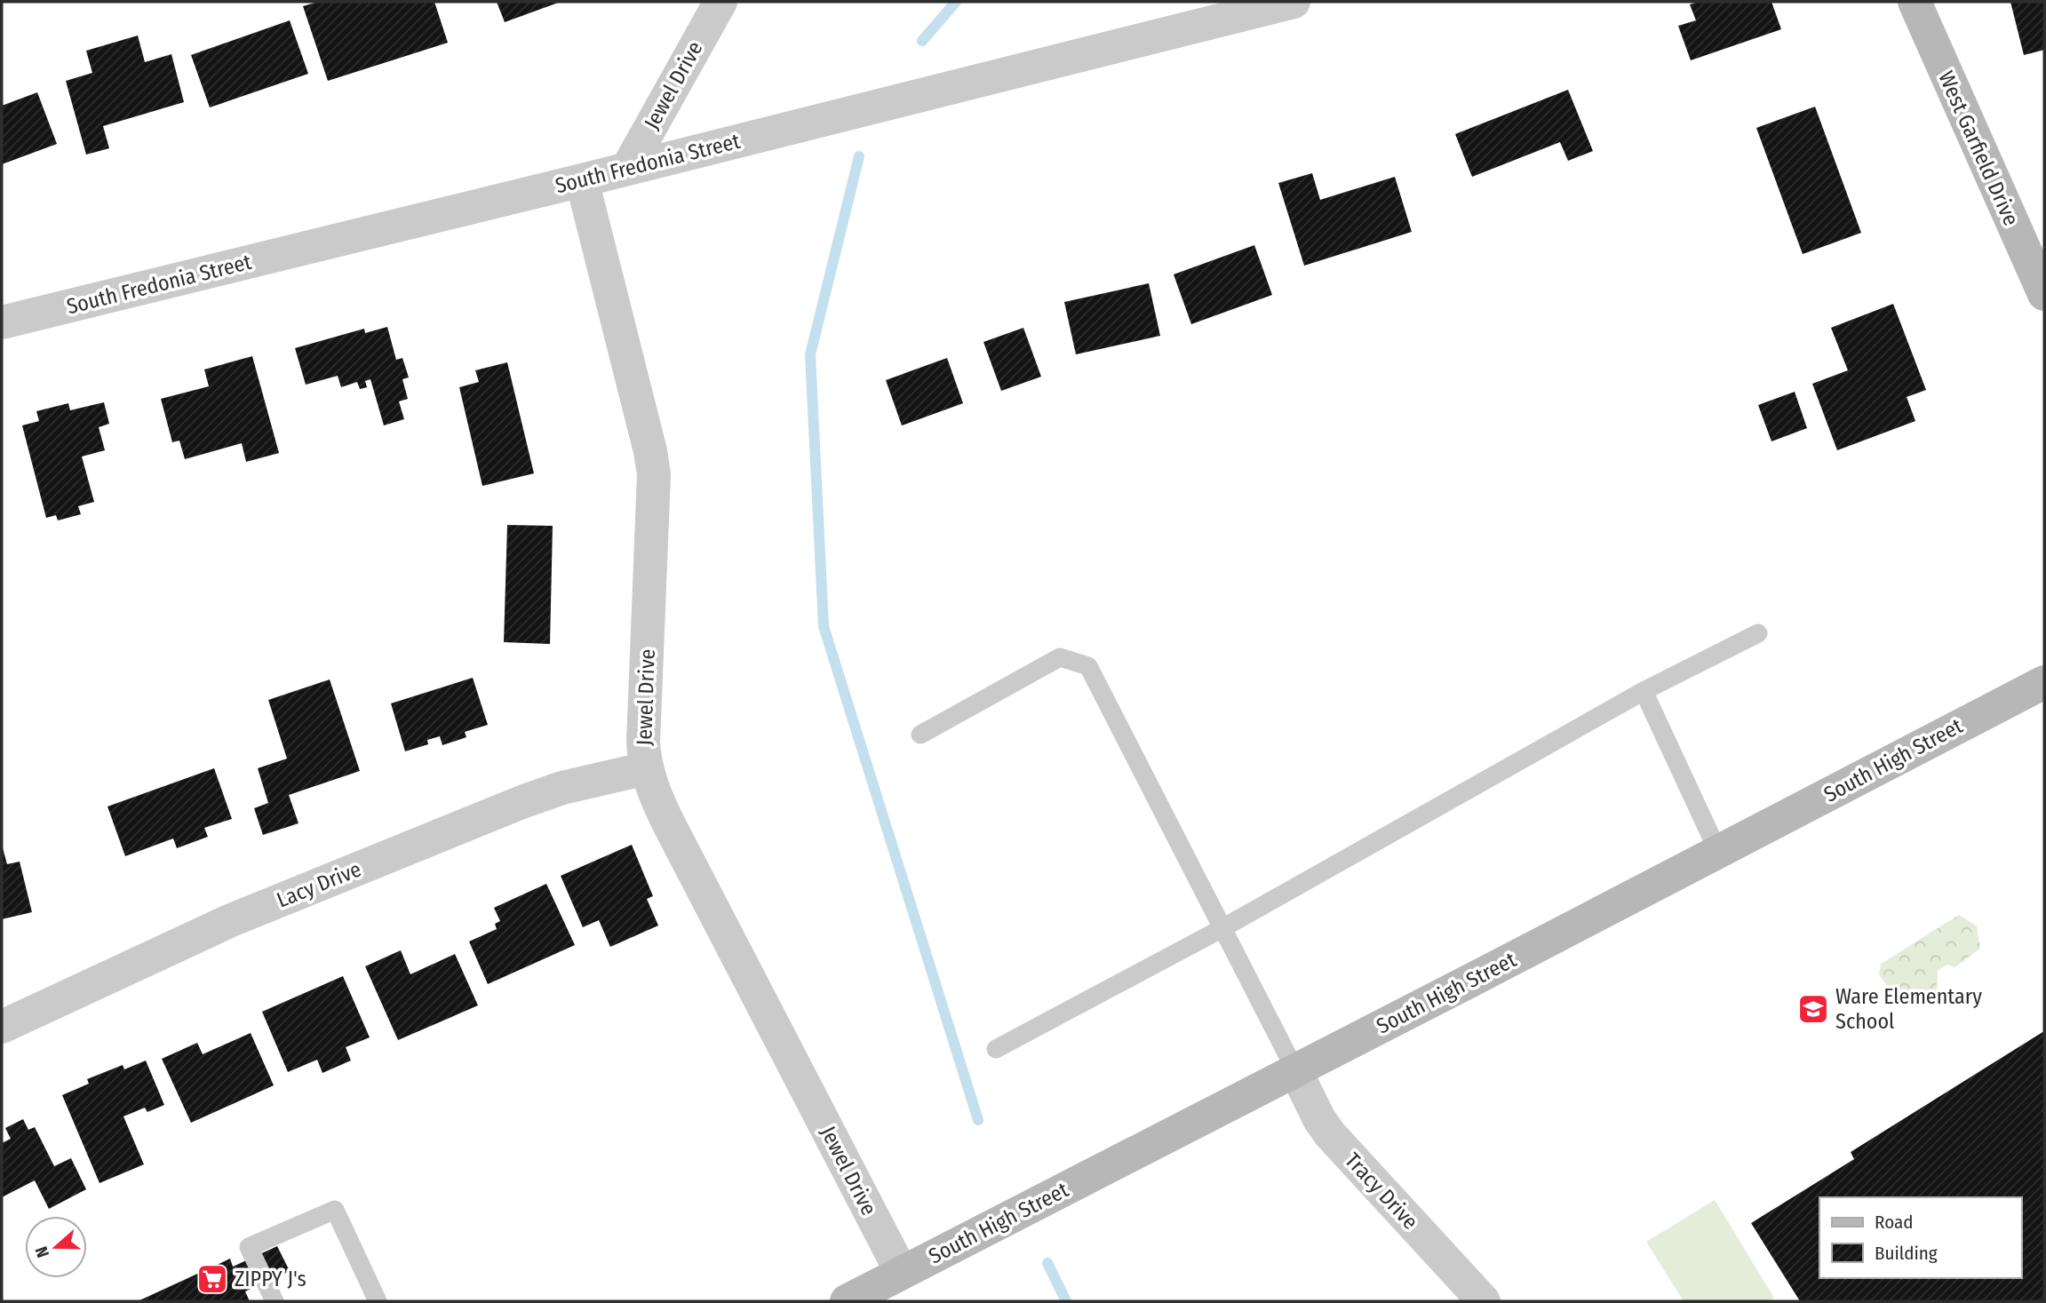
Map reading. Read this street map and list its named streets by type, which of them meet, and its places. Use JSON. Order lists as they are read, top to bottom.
{
  "streets": {
    "main road": ["West Garfield Drive", "South High Street"],
    "street": [
      "Jewel Drive",
      "South Fredonia Street",
      "Lacy Drive",
      "Tracy Drive"
    ]
  },
  "crossings": [
    ["Jewel Drive", "South Fredonia Street"],
    ["Jewel Drive", "South High Street"],
    ["Jewel Drive", "Lacy Drive"],
    ["South High Street", "Tracy Drive"]
  ],
  "places": {
    "school or university": ["Ware Elementary School"],
    "supermarket": ["ZIPPY J's"]
  },
  "legend": ["Road", "Building"],
  "north": "left"
}
